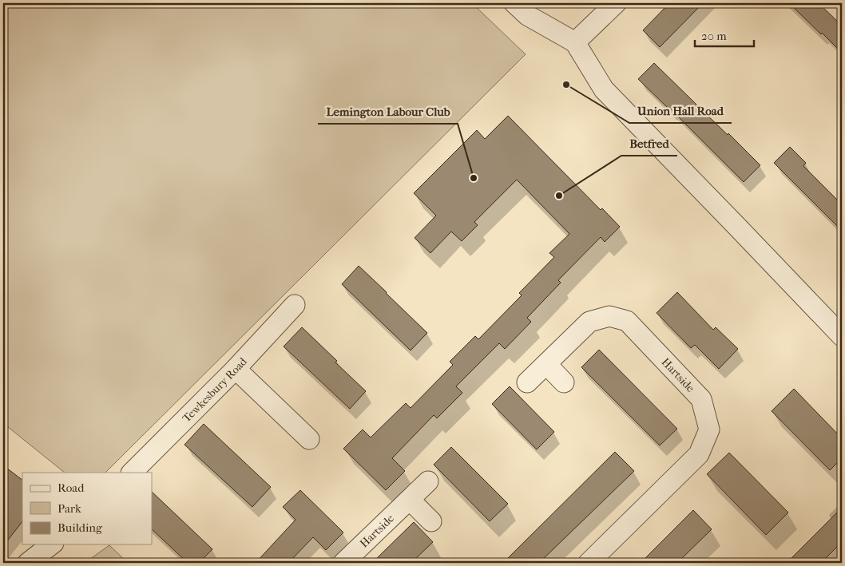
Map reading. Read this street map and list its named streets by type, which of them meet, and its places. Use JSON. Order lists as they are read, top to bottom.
{
  "streets": {
    "street": ["Hartside", "Tewkesbury Road"]
  },
  "places": ["Union Hall Road", "Lemington Labour Club", "Betfred"],
  "legend": ["Road", "Park", "Building"],
  "scale_bar": "20 m"
}
